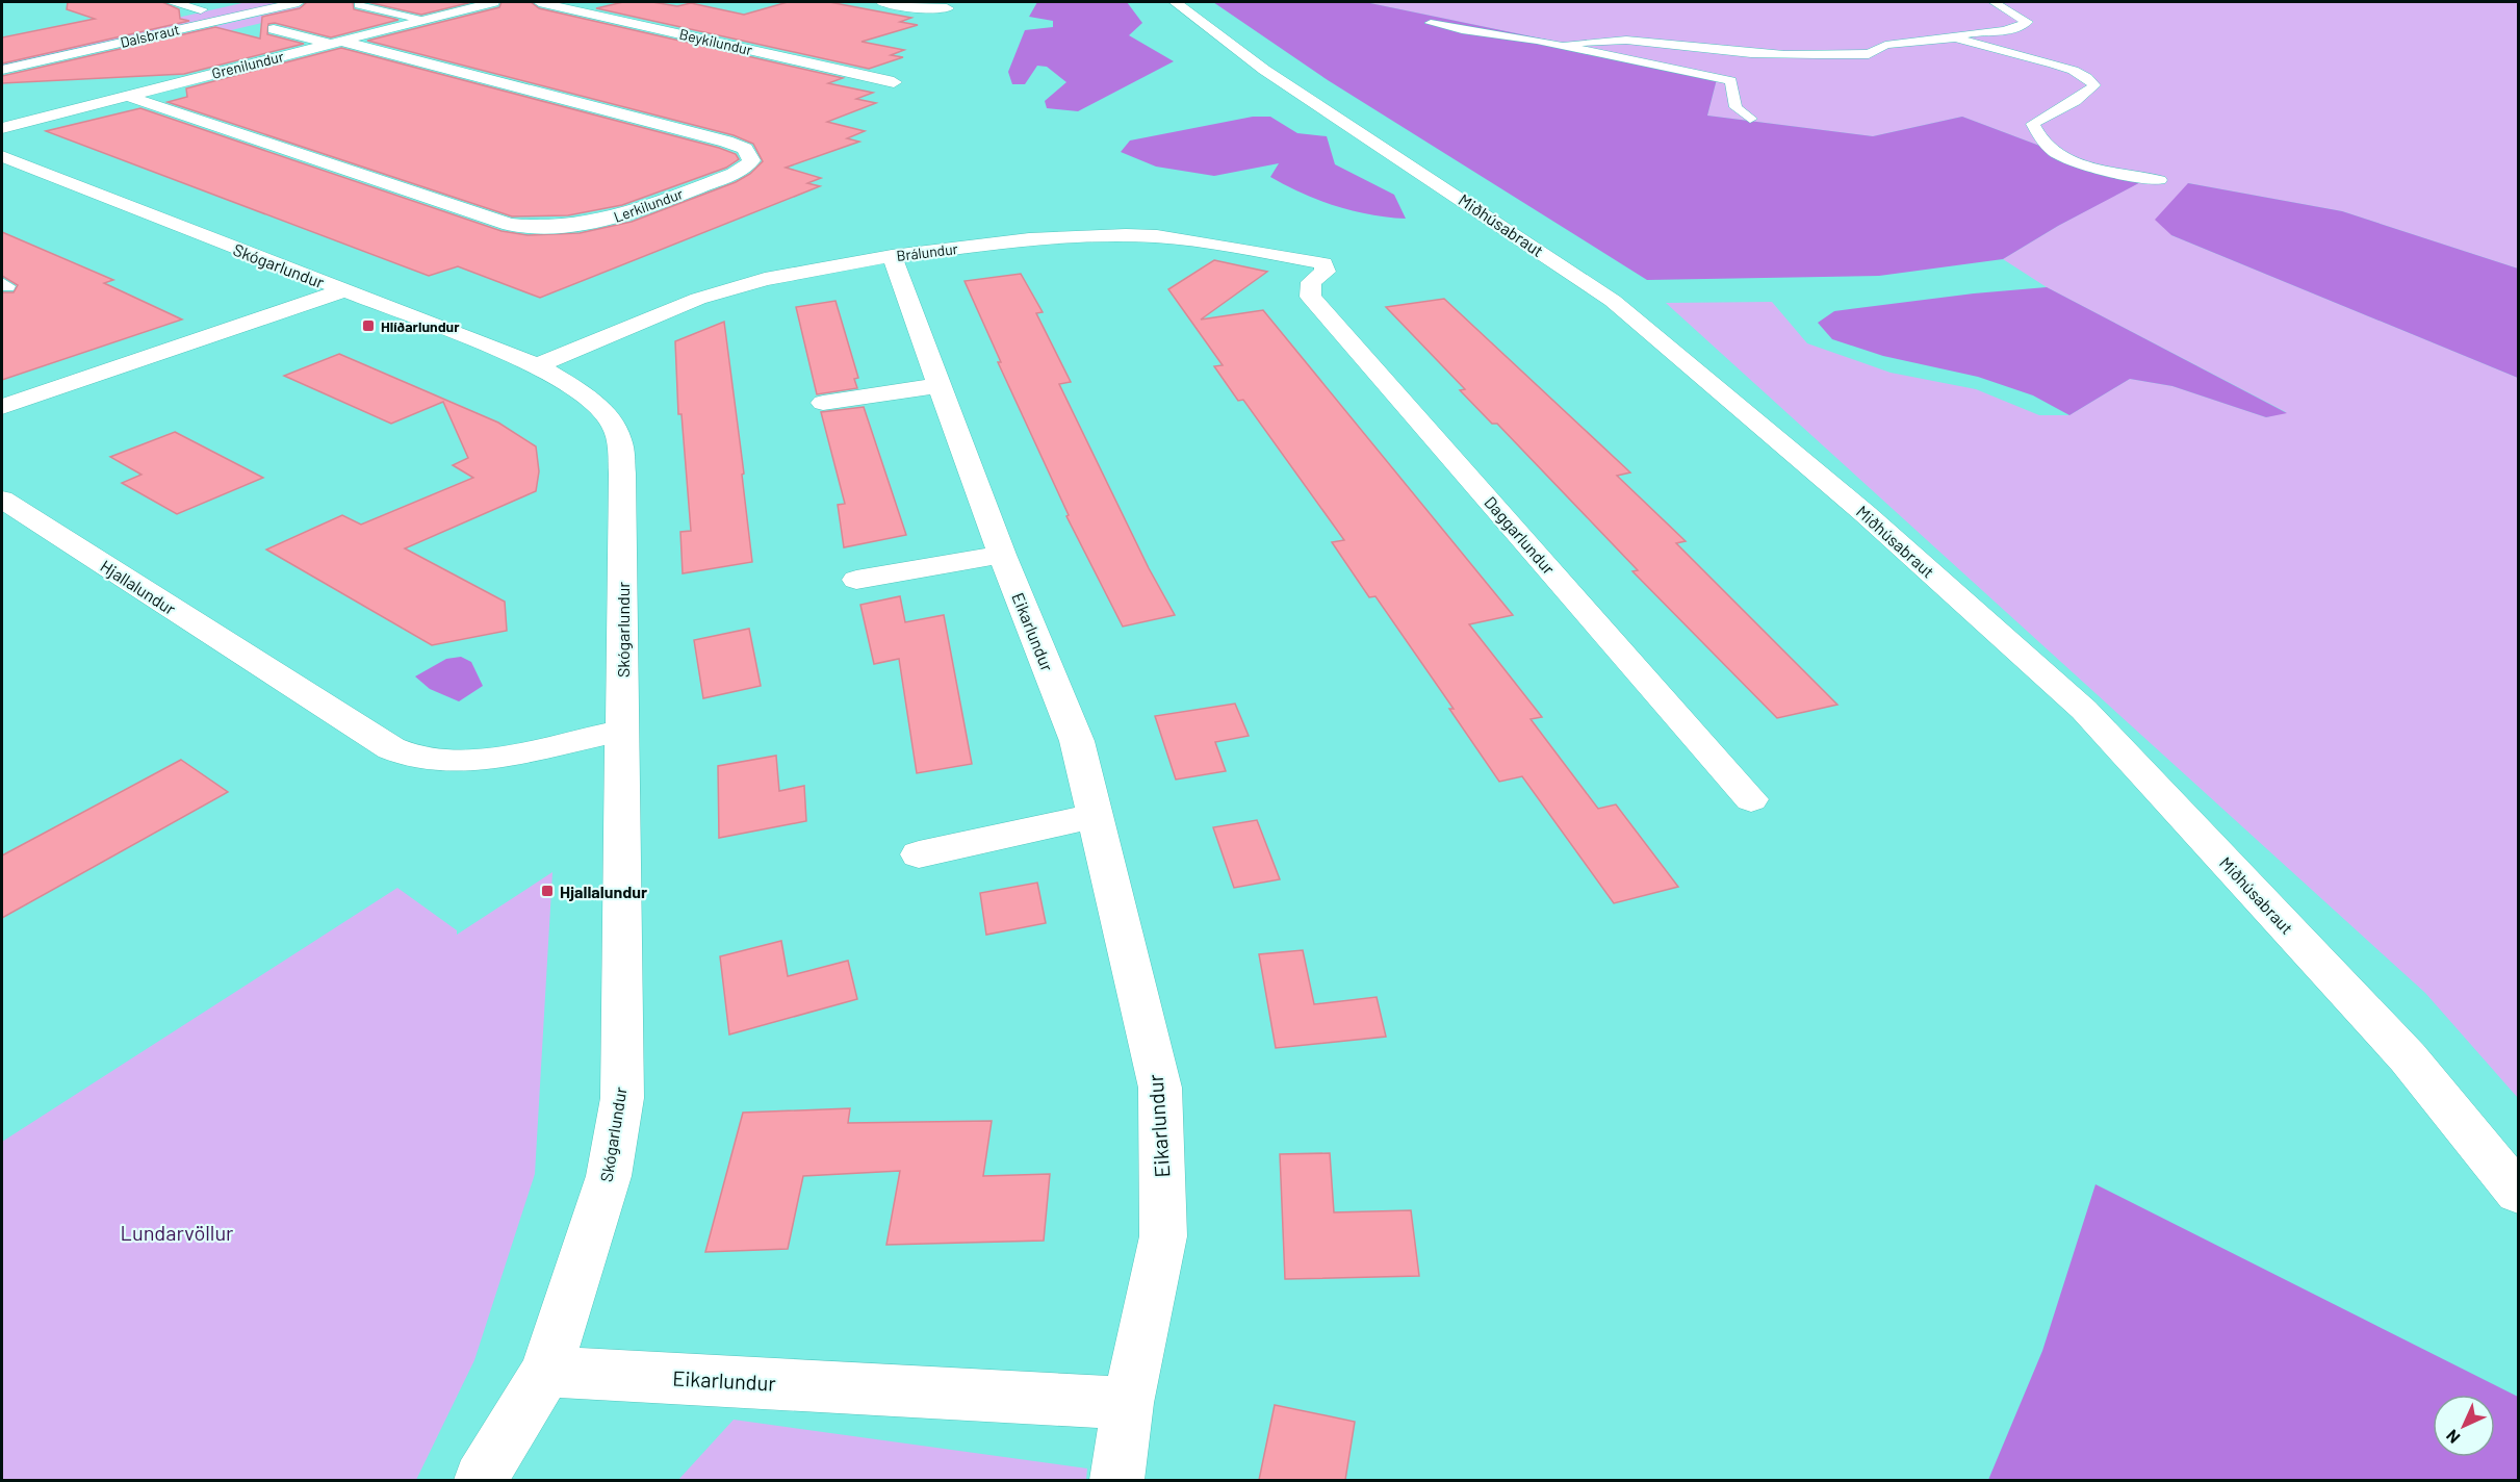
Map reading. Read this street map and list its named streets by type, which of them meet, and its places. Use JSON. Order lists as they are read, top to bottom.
{
  "streets": {
    "street": [
      "Dalsbraut",
      "Beykilundur",
      "Grenilundur",
      "Lerkilundur",
      "Miðhúsabraut",
      "Brálundur",
      "Skógarlundur",
      "Daggarlundur",
      "Hjallalundur",
      "Eikarlundur"
    ]
  },
  "crossings": [
    ["Grenilundur", "Lerkilundur"],
    ["Brálundur", "Skógarlundur"],
    ["Brálundur", "Daggarlundur"],
    ["Brálundur", "Eikarlundur"],
    ["Skógarlundur", "Hjallalundur"],
    ["Skógarlundur", "Eikarlundur"]
  ],
  "parks": ["Lundarvöllur"],
  "places": {
    "transit": ["Hlíðarlundur", "Hjallalundur"]
  },
  "north": "bottom left"
}
